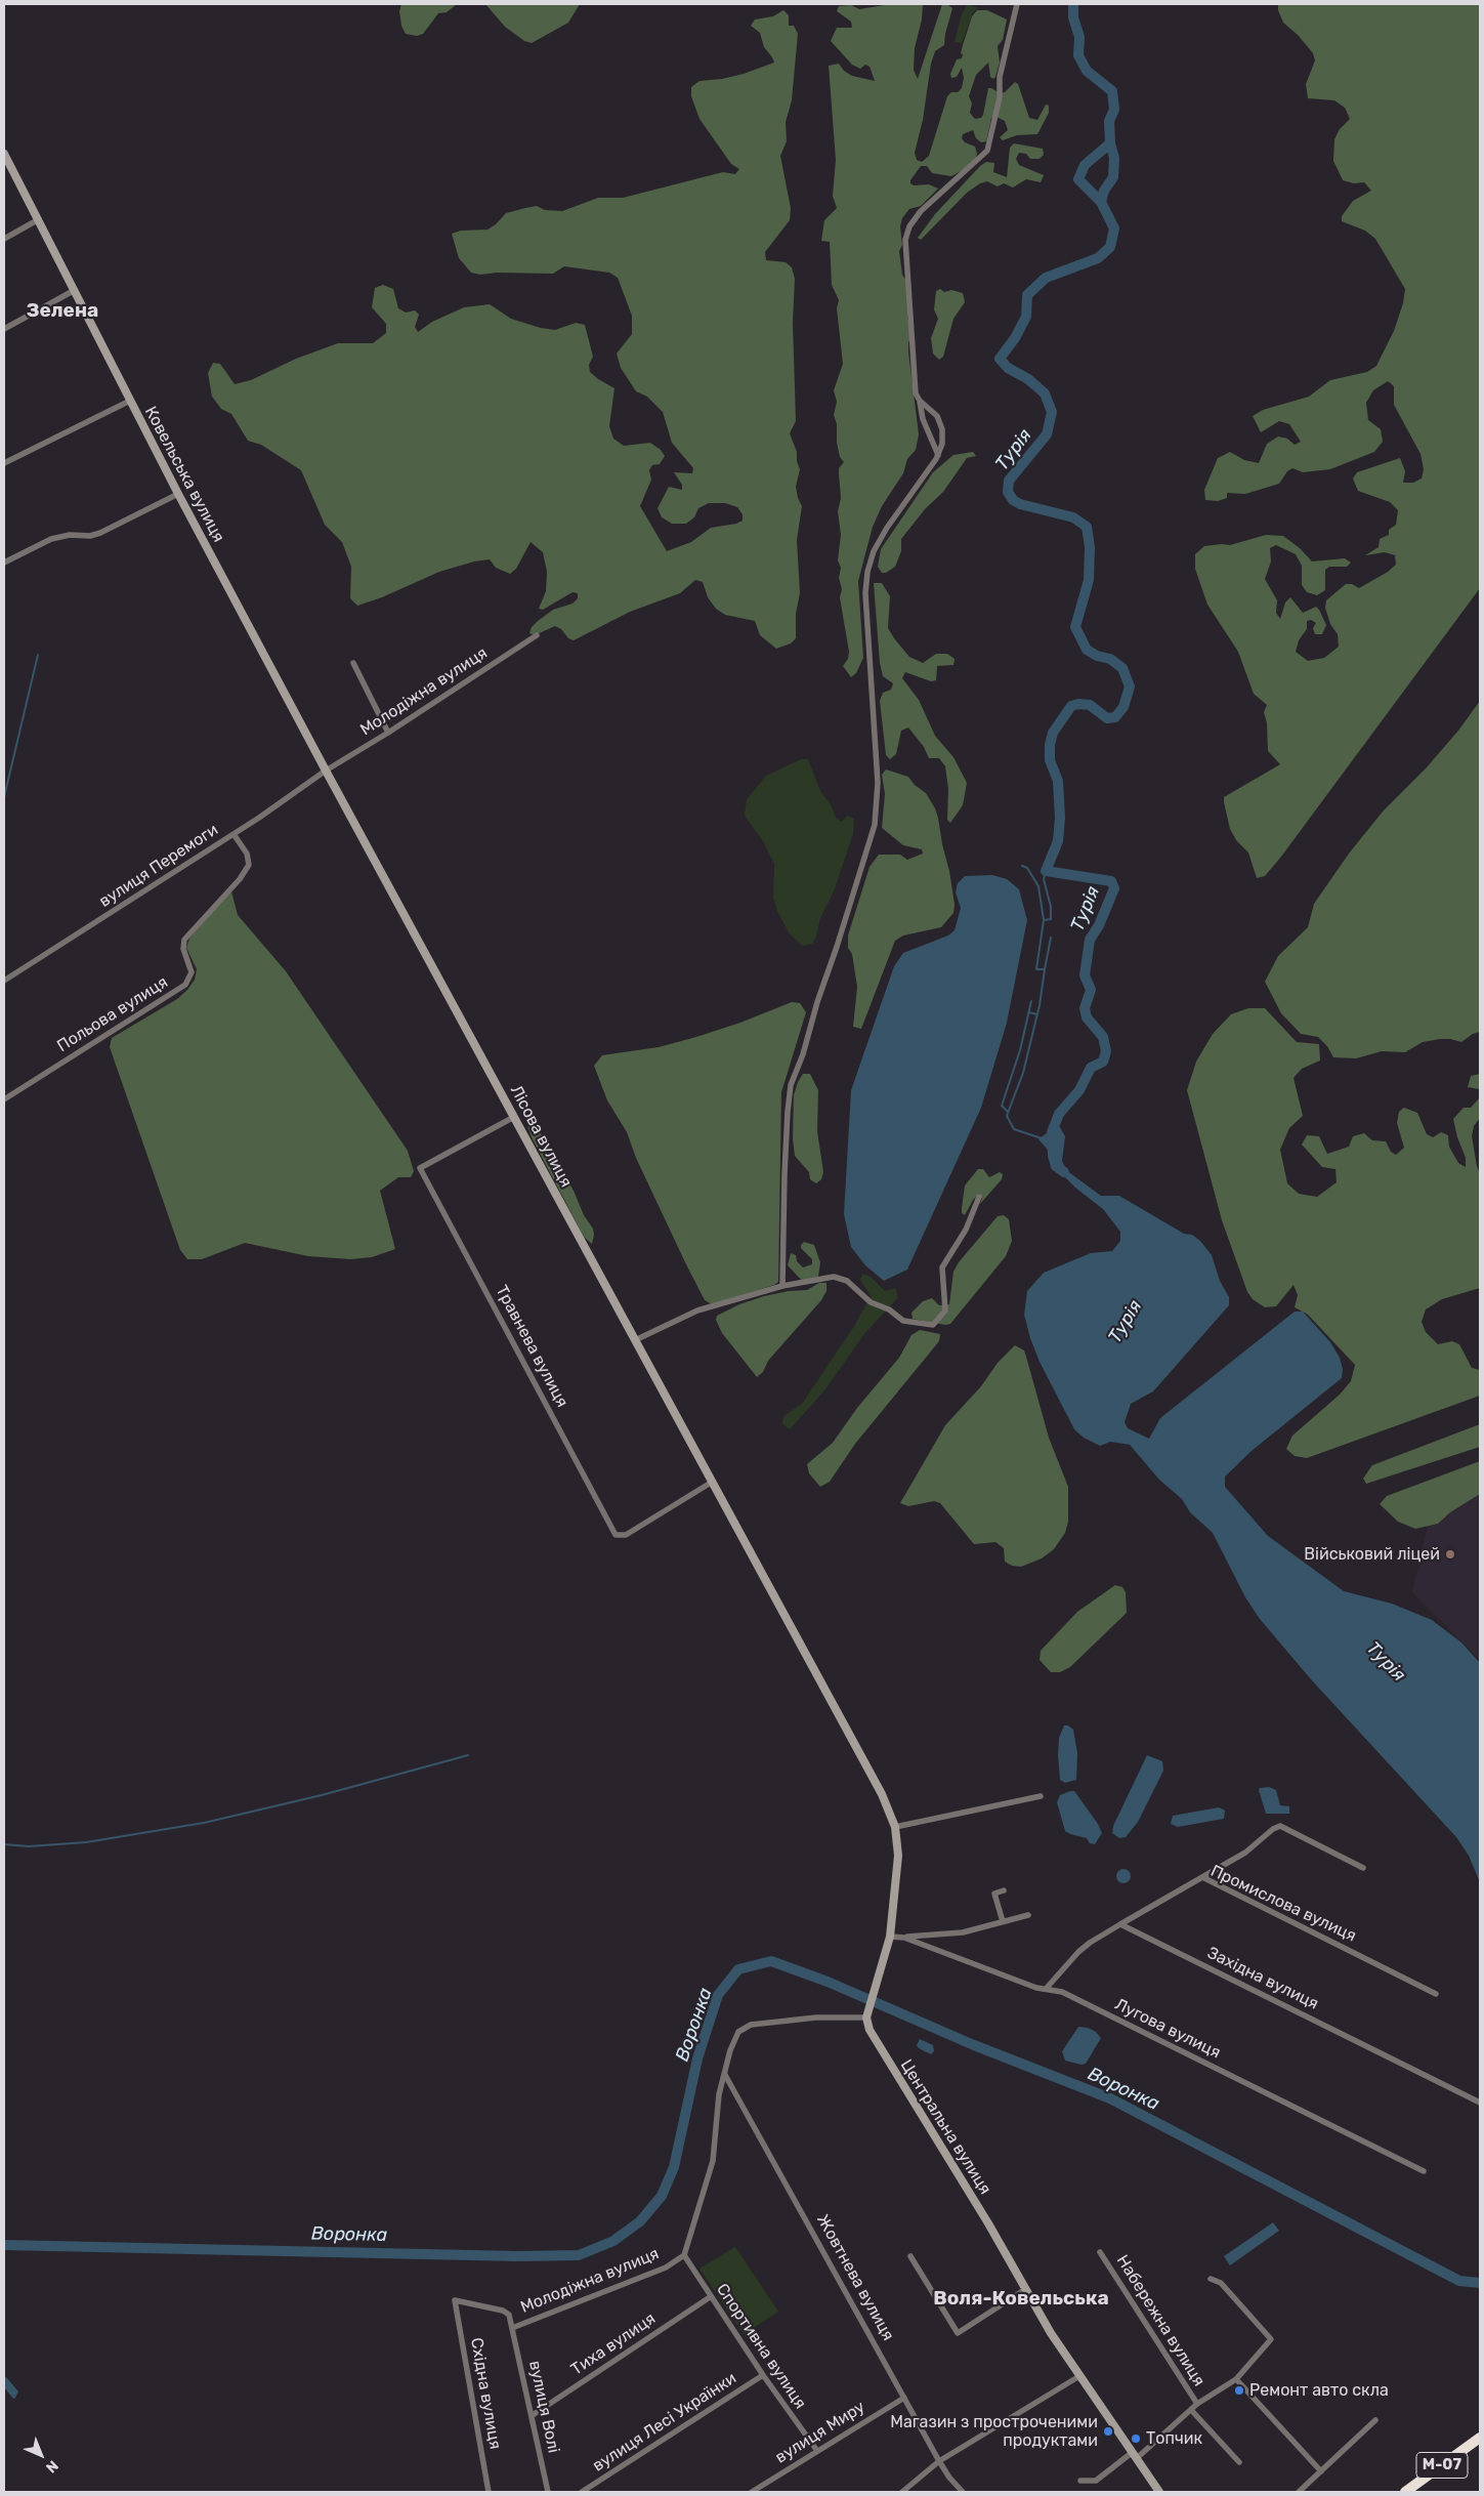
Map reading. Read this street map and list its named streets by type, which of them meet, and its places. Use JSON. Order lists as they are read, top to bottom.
{
  "streets": {
    "highway": ["М-07"],
    "street": [
      "Ковельська вулиця",
      "Молодіжна вулиця",
      "вулиця Перемоги",
      "Польова вулиця",
      "Лісова вулиця",
      "Травнева вулиця",
      "Промислова вулиця",
      "Західна вулиця",
      "Лугова вулиця",
      "Центральна вулиця",
      "Жовтнева вулиця",
      "Набережна вулиця",
      "Тиха вулиця",
      "Спортивна вулиця",
      "Східна вулиця",
      "вулиця Волі",
      "вулиця Лесі Українки",
      "вулиця Миру"
    ]
  },
  "crossings": [
    ["Ковельська вулиця", "Молодіжна вулиця"],
    ["Ковельська вулиця", "вулиця Перемоги"],
    ["Ковельська вулиця", "Лісова вулиця"],
    ["Молодіжна вулиця", "вулиця Перемоги"],
    ["Молодіжна вулиця", "Центральна вулиця"],
    ["Молодіжна вулиця", "Жовтнева вулиця"],
    ["Молодіжна вулиця", "Спортивна вулиця"],
    ["Молодіжна вулиця", "Східна вулиця"],
    ["Молодіжна вулиця", "вулиця Волі"],
    ["вулиця Перемоги", "Польова вулиця"],
    ["Лісова вулиця", "Травнева вулиця"],
    ["Промислова вулиця", "Західна вулиця"],
    ["Жовтнева вулиця", "вулиця Миру"],
    ["Тиха вулиця", "Спортивна вулиця"],
    ["Тиха вулиця", "вулиця Волі"],
    ["Спортивна вулиця", "вулиця Лесі Українки"],
    ["Спортивна вулиця", "вулиця Миру"],
    ["Східна вулиця", "вулиця Волі"]
  ],
  "districts": ["Зелена", "Воля-Ковельська"],
  "water": ["Турія", "Воронка"],
  "places": [
    "Військовий ліцей",
    "Ремонт авто скла",
    "Магазин з простроченими продуктами",
    "Топчик"
  ],
  "north": "bottom right"
}
